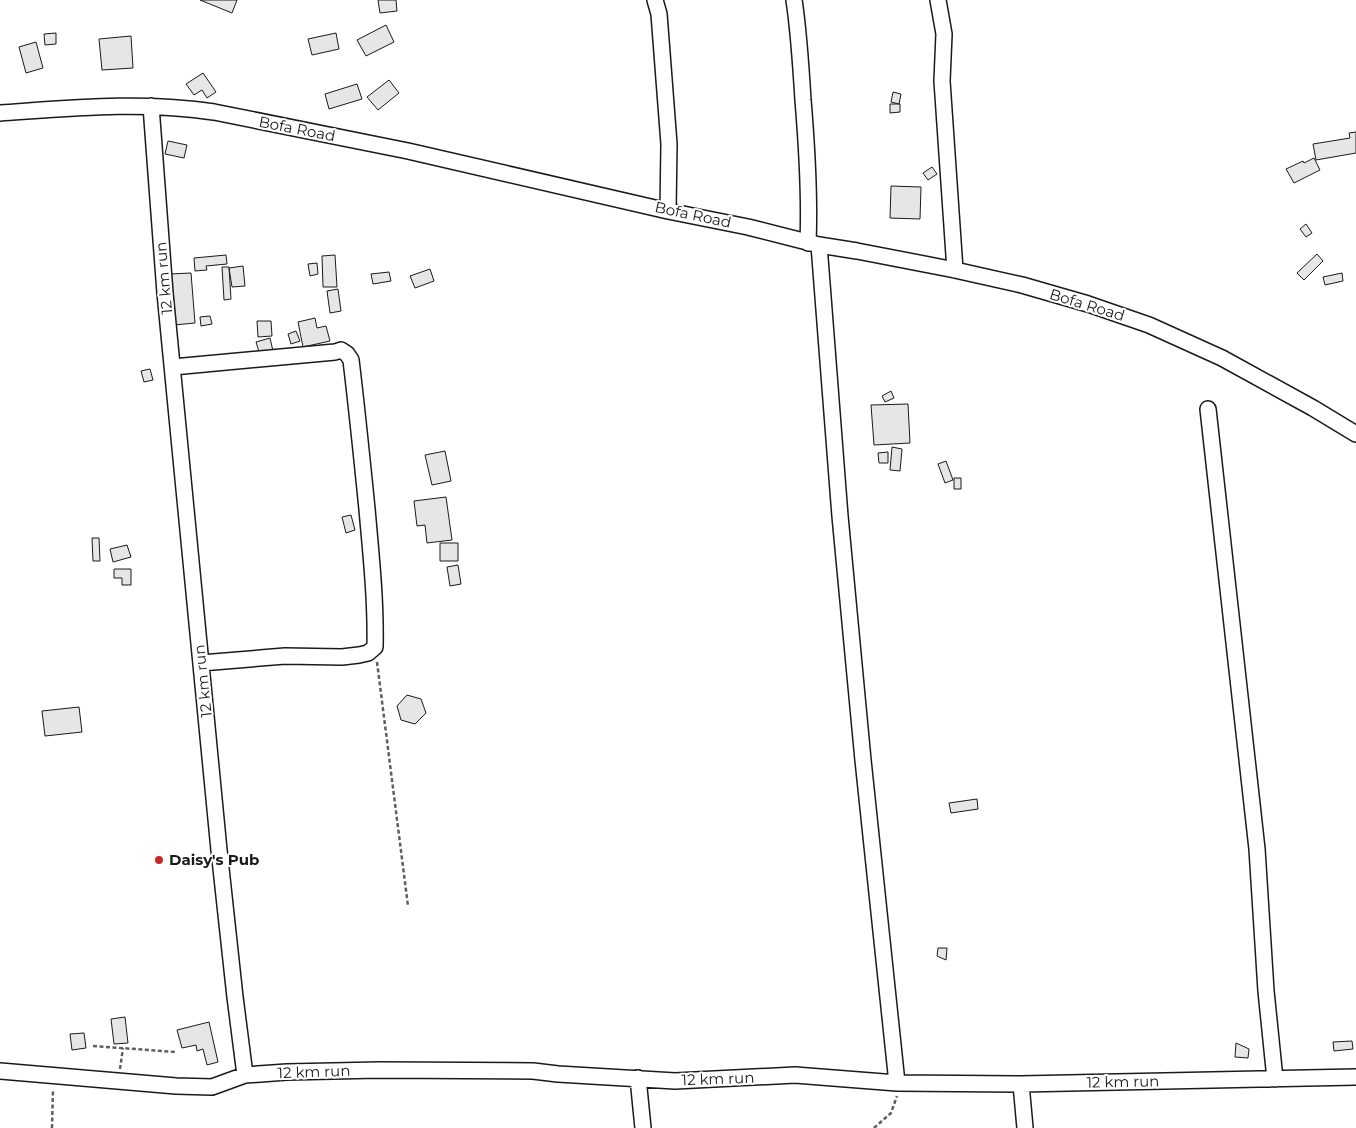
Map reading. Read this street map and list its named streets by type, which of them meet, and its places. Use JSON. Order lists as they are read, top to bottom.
{
  "streets": {
    "street": ["Bofa Road", "12 km run"]
  },
  "crossings": [
    ["Bofa Road", "12 km run"]
  ],
  "places": ["Daisy's Pub"]
}
